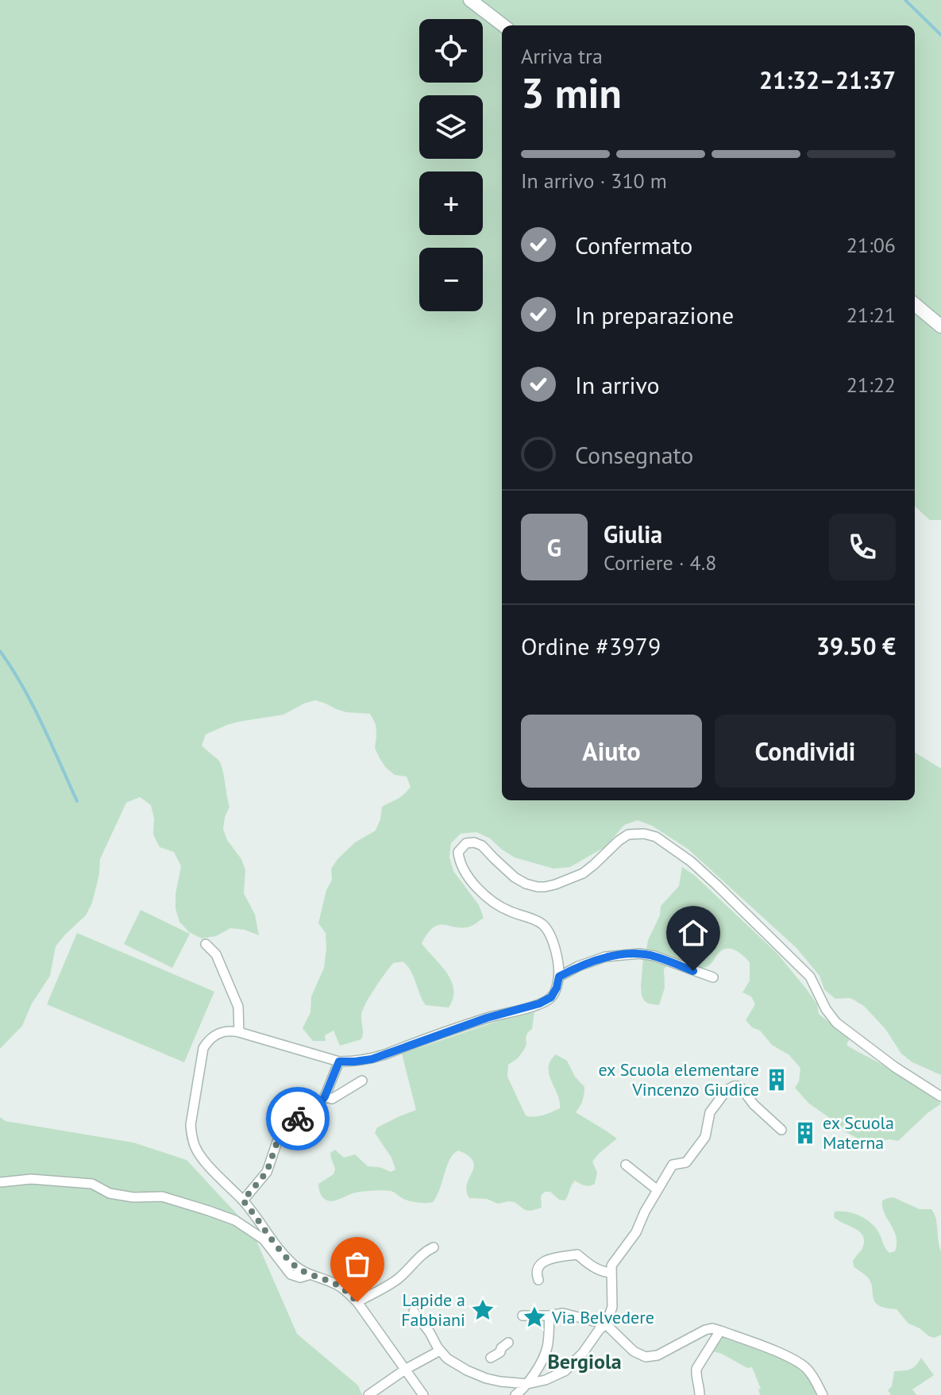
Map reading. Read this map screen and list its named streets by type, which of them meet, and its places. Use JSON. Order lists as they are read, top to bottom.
{
  "districts": ["Bergiola"],
  "places": {
    "building": ["ex Scuola elementare Vincenzo Giudice", "ex Scuola Materna"],
    "place": ["Lapide a Fabbiani", "Via Belvedere"]
  },
  "page": {
    "map_buttons": ["+", "−"],
    "heading": ["3 min", "Arriva tra", "21:32–21:37"],
    "panel": [
      "Giulia",
      "Corriere · 4.8",
      "Ordine #3979",
      "39.50 €"
    ],
    "bar": "In arrivo · 310 m",
    "list": [
      ["Confermato", "21:06"],
      ["In preparazione", "21:21"],
      ["In arrivo", "21:22"],
      "Consegnato"
    ],
    "round": "G",
    "buttons": ["Aiuto", "Condividi"]
  }
}
